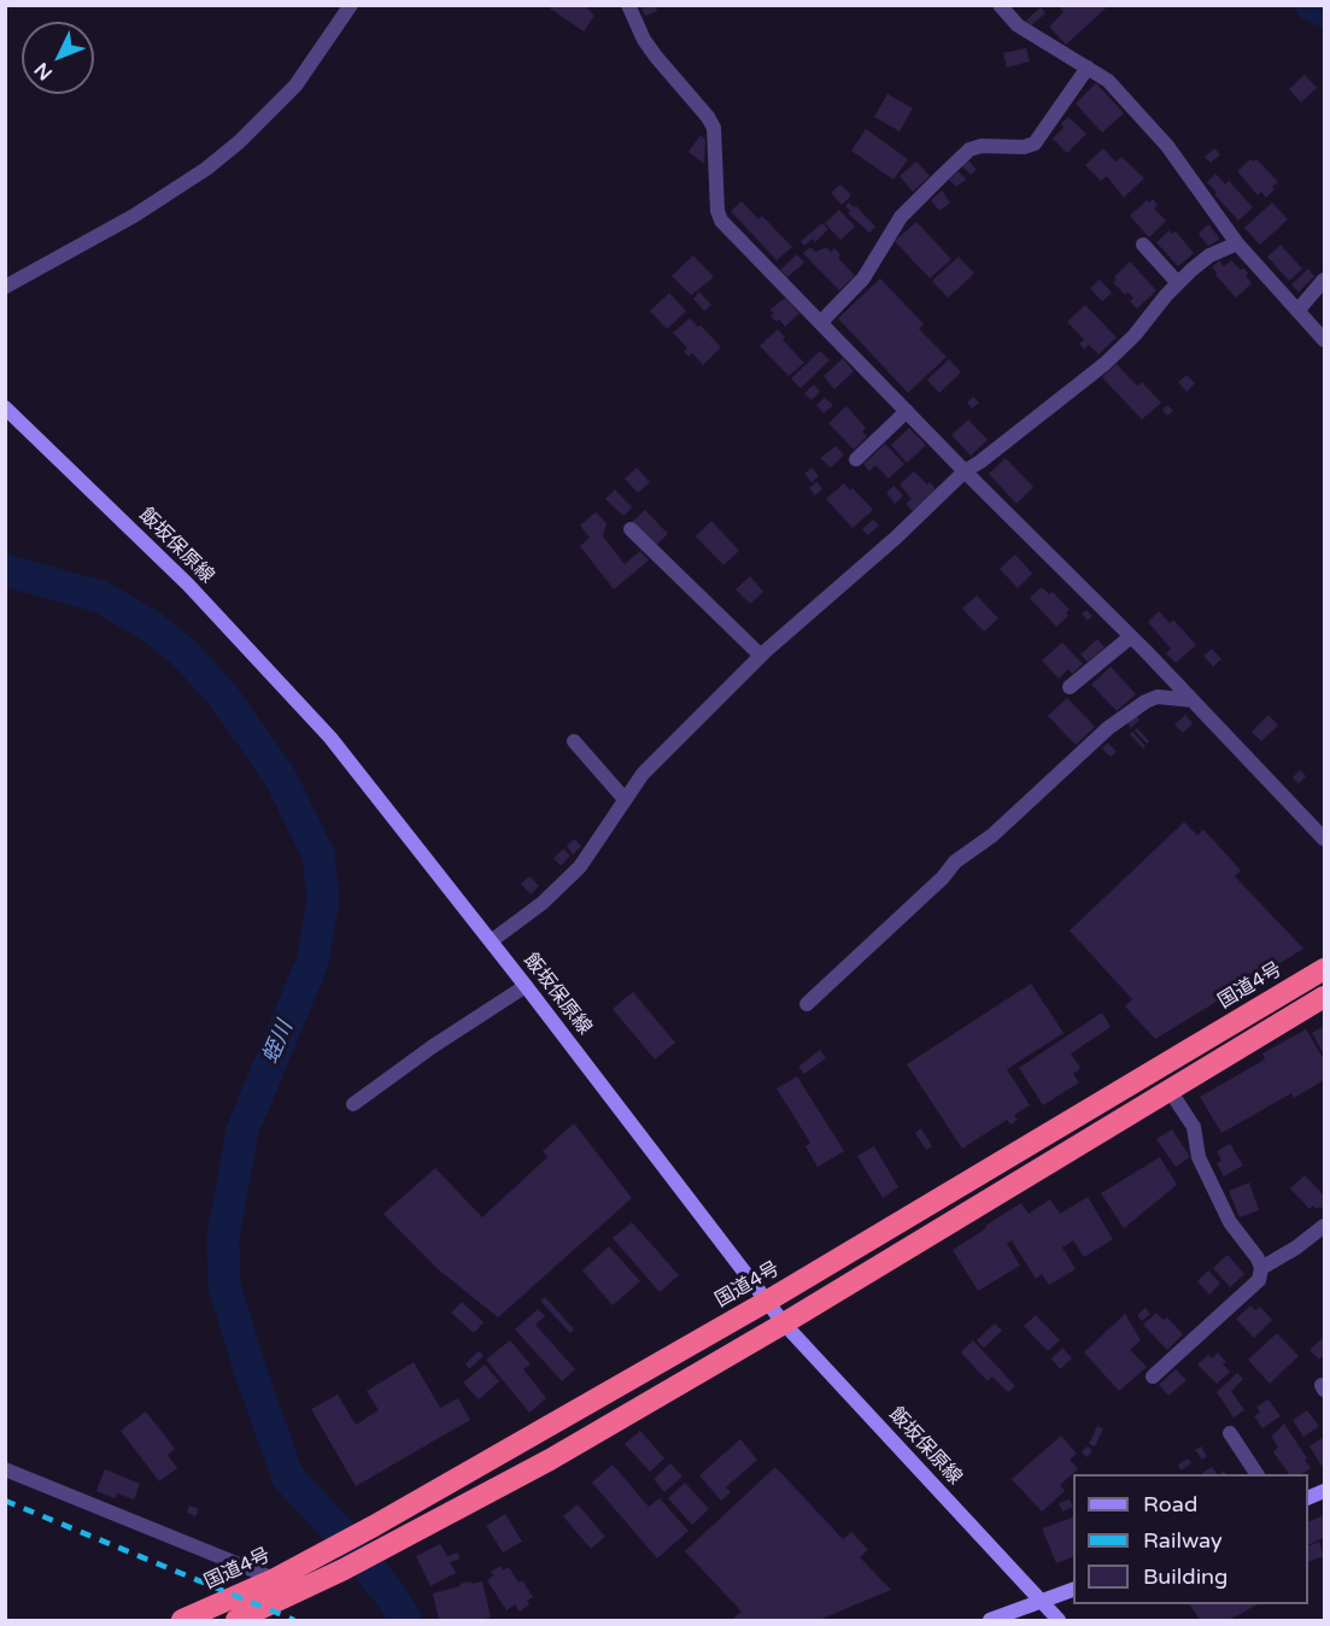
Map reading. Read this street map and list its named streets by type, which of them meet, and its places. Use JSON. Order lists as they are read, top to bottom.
{
  "streets": {
    "highway": ["国道4号"],
    "main road": ["飯坂保原線"]
  },
  "crossings": [
    ["飯坂保原線", "国道4号"]
  ],
  "water": ["蛭川"],
  "legend": ["Road", "Railway", "Building"],
  "north": "bottom left"
}
